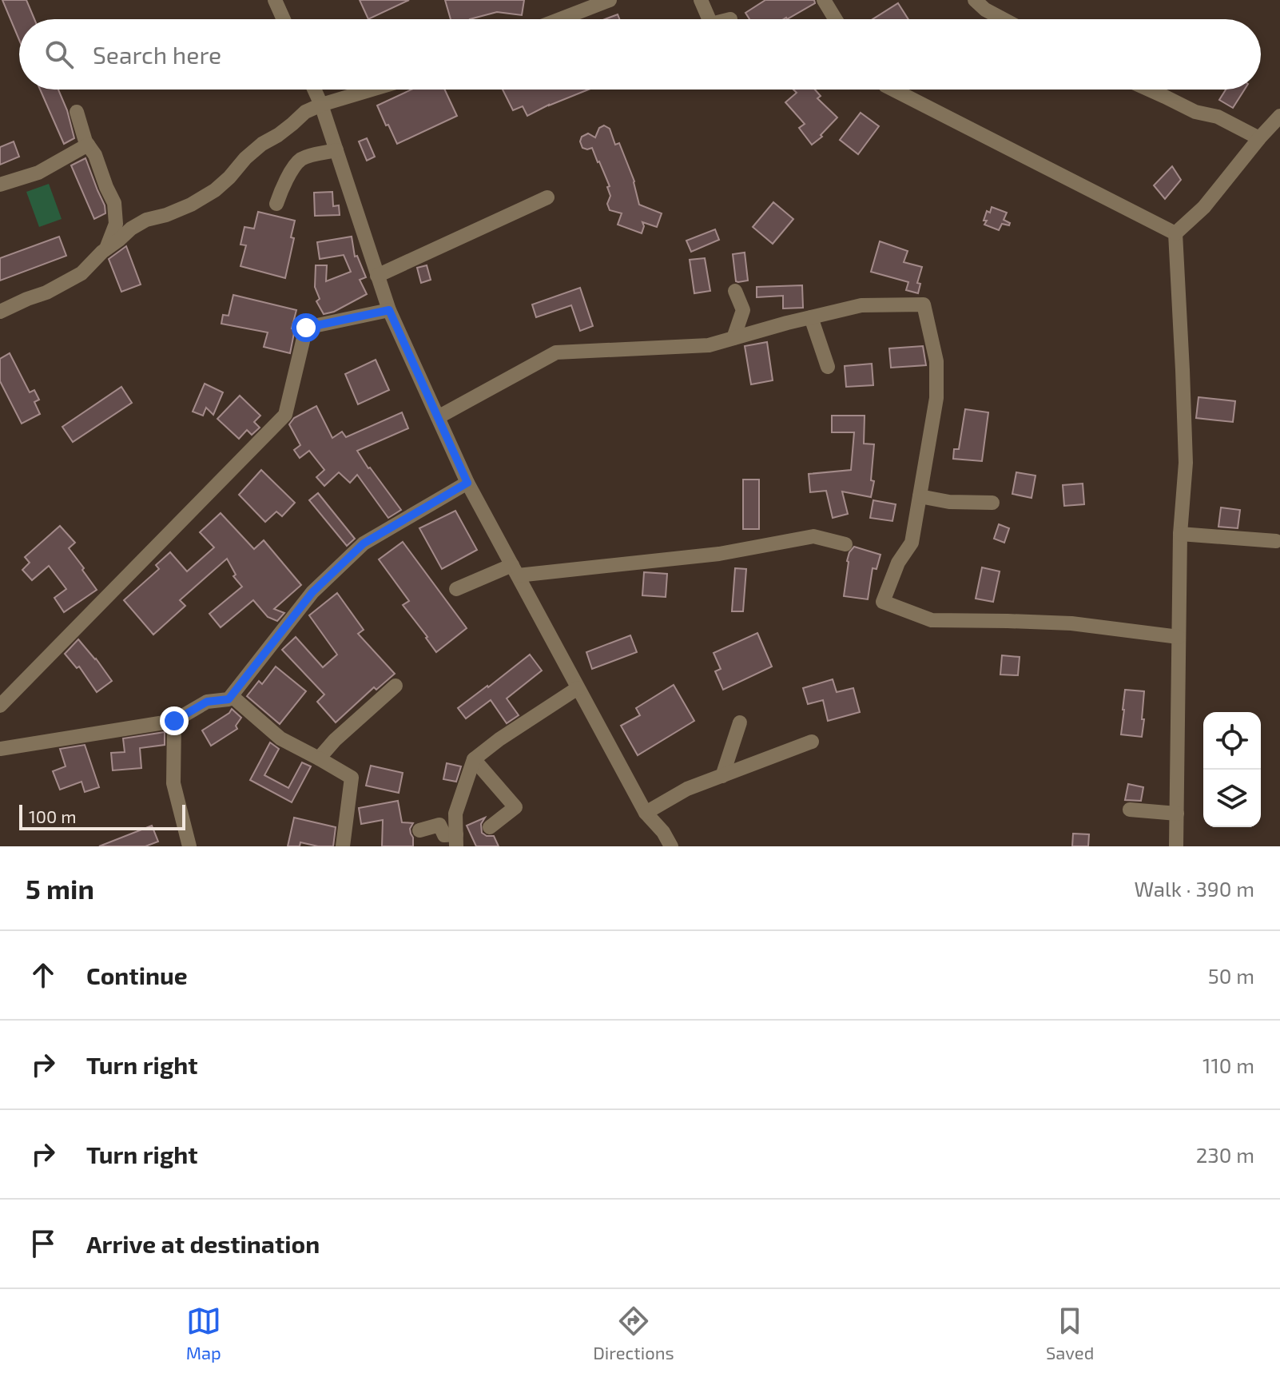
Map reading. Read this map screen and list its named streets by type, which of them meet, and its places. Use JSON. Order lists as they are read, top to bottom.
{
  "scale_bar": "100 m",
  "page": {
    "search": "Search here",
    "scale": "100 m",
    "heading": ["5 min", "Walk · 390 m"],
    "list": [
      ["Continue", "50 m"],
      ["Turn right", "110 m"],
      ["Turn right", "230 m"],
      "Arrive at destination"
    ],
    "nav": ["Map", "Directions", "Saved"]
  }
}
